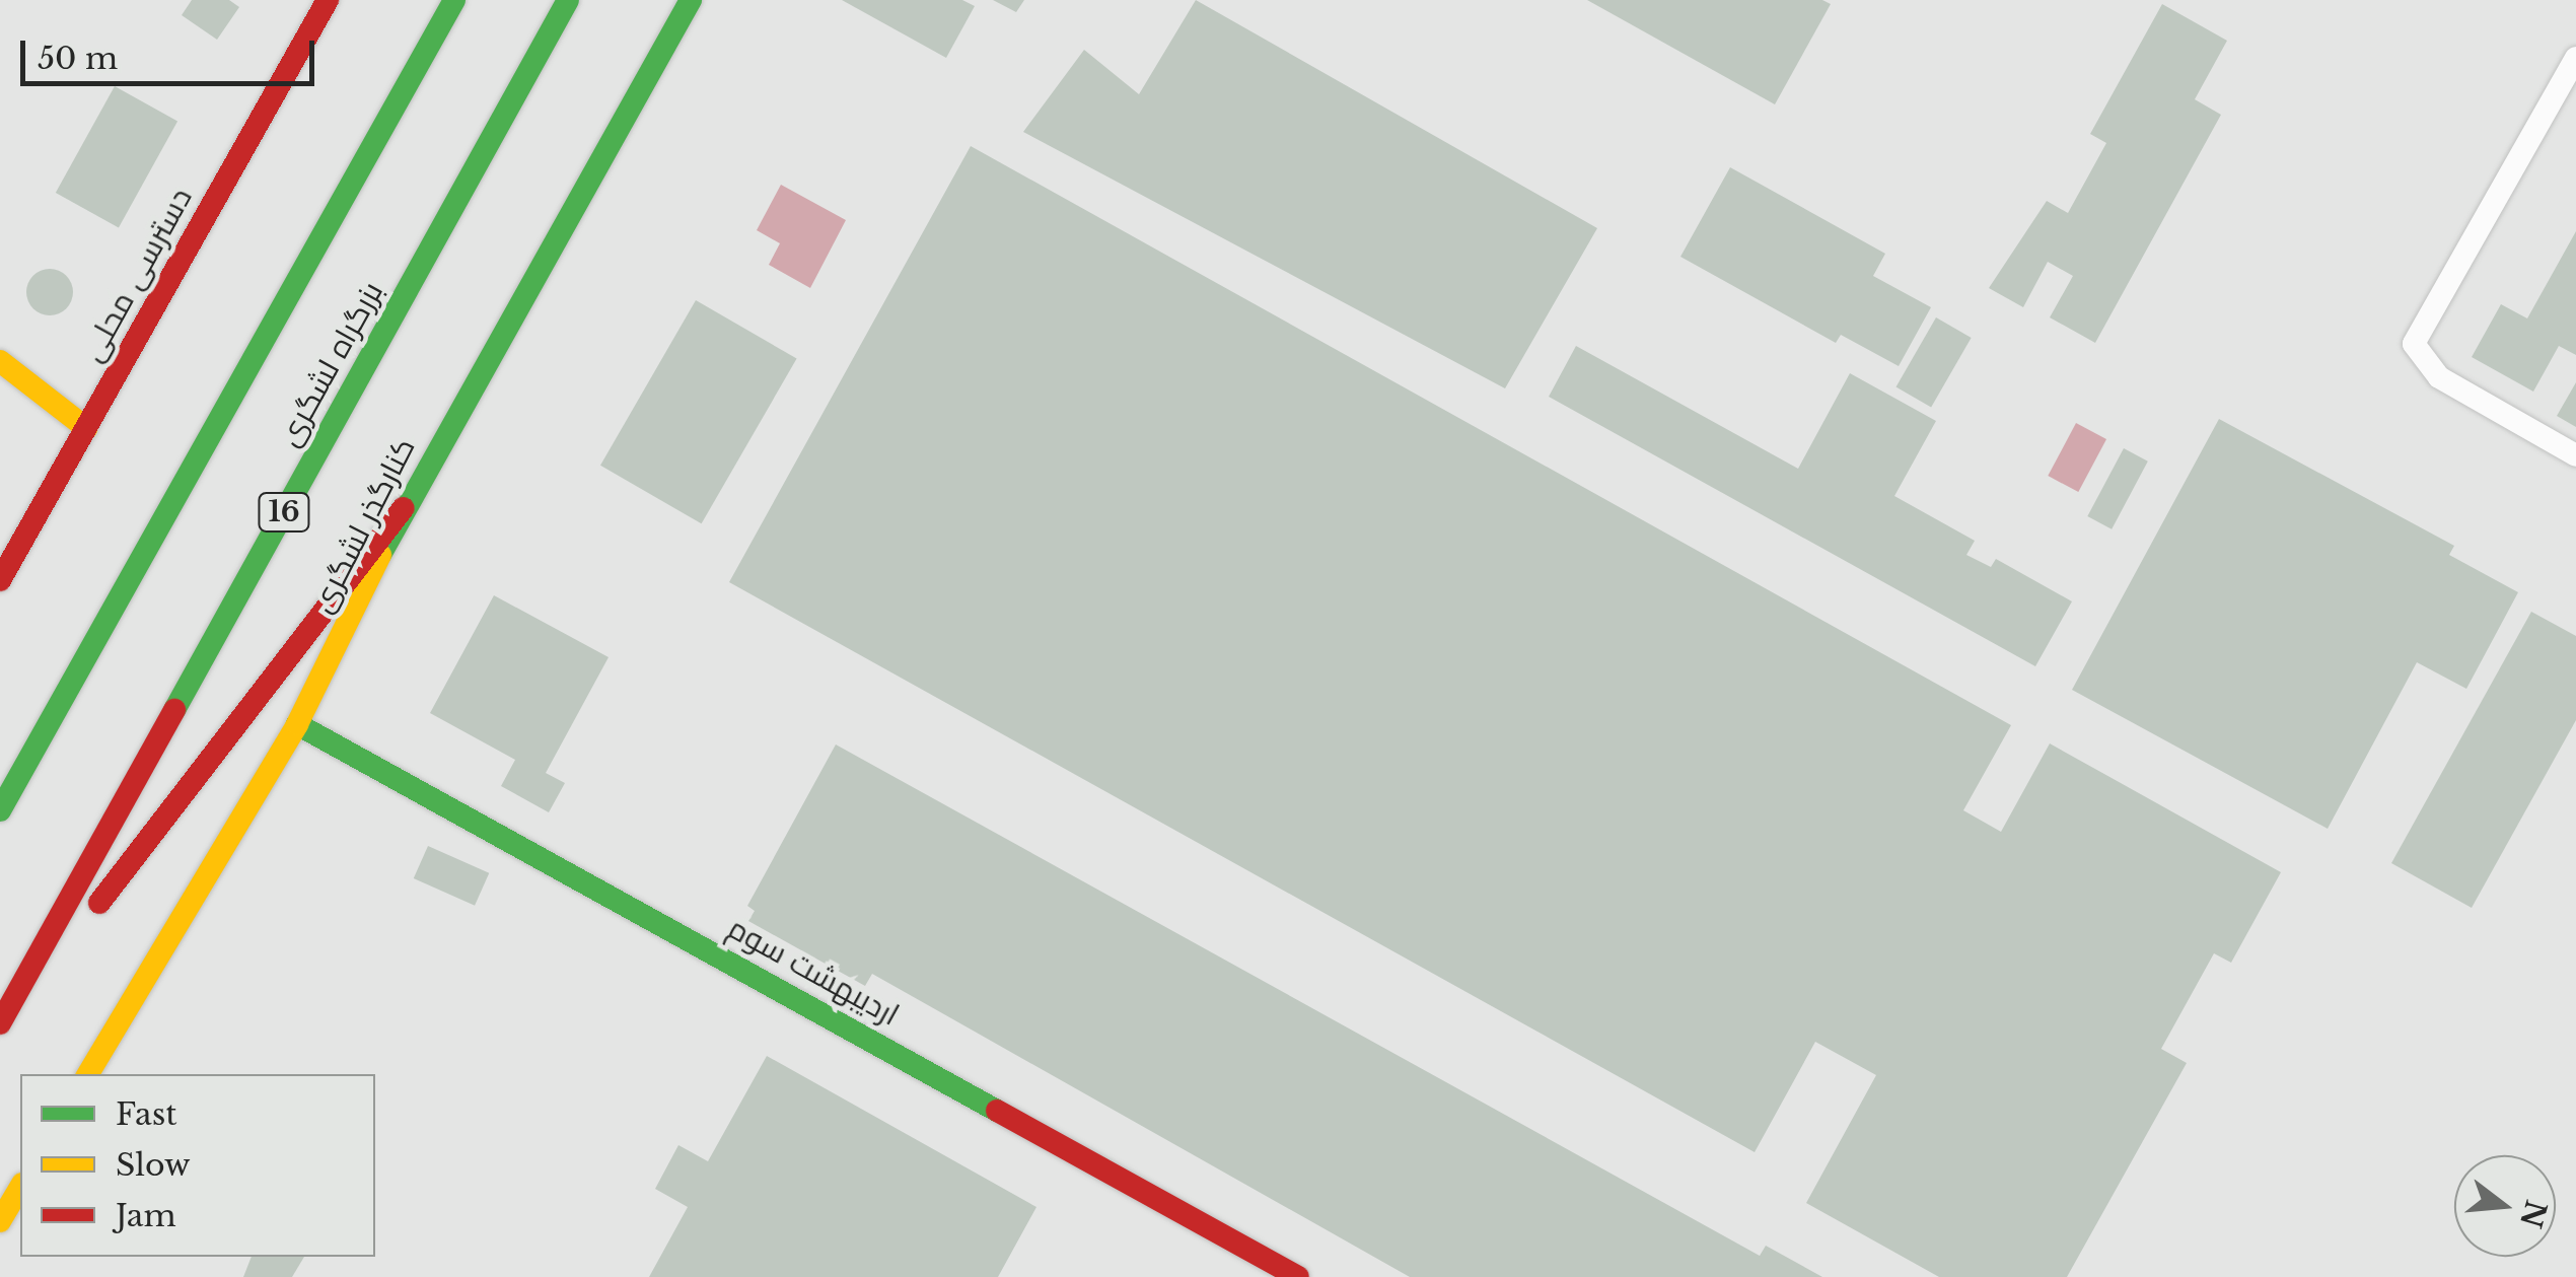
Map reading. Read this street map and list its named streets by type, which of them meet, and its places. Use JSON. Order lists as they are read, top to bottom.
{
  "streets": {
    "main road": [
      "دسترسی محلی",
      "بزرگراه لشگری",
      "16",
      "کنارگذر لشگری",
      "اردیبهشت سوم"
    ]
  },
  "crossings": [
    ["کنارگذر لشگری", "اردیبهشت سوم"]
  ],
  "legend": ["Fast", "Slow", "Jam"],
  "scale_bar": "50 m",
  "north": "right"
}
